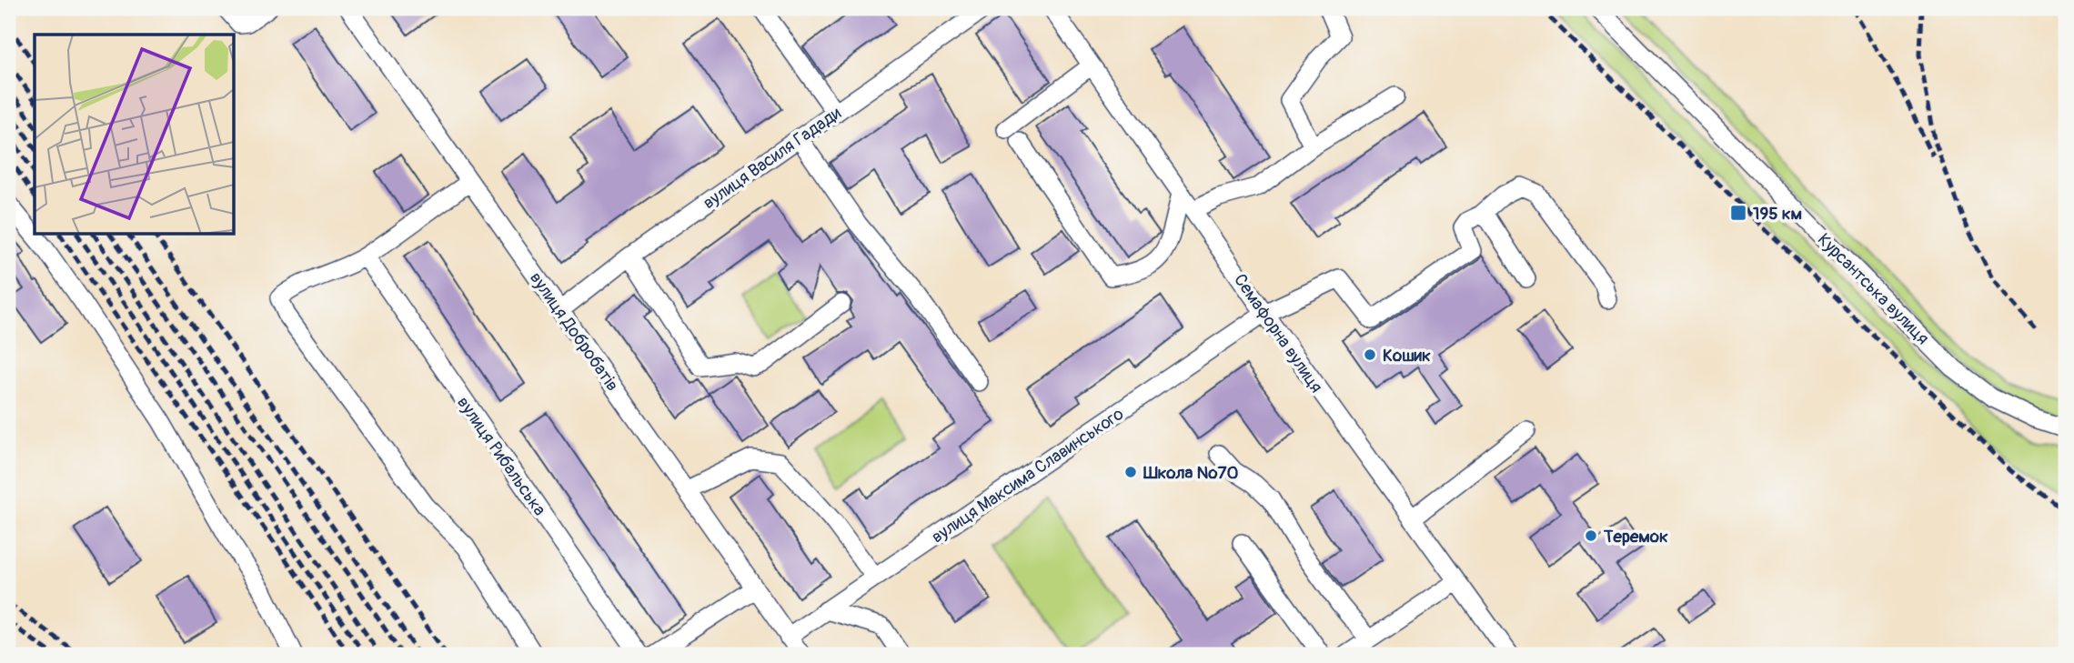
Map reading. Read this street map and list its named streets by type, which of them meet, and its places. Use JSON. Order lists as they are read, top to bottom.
{
  "streets": {
    "street": [
      "вулиця Василя Гадади",
      "Курсантська вулиця",
      "вулиця Добробатів",
      "Семафорна вулиця",
      "вулиця Рибальська",
      "вулиця Максима Славинського"
    ]
  },
  "crossings": [
    ["вулиця Василя Гадади", "вулиця Добробатів"],
    ["вулиця Добробатів", "вулиця Максима Славинського"],
    ["Семафорна вулиця", "вулиця Максима Славинського"]
  ],
  "places": {
    "transit": ["195 км"],
    "other": ["Кошик", "Школа №70", "Теремок"]
  }
}
